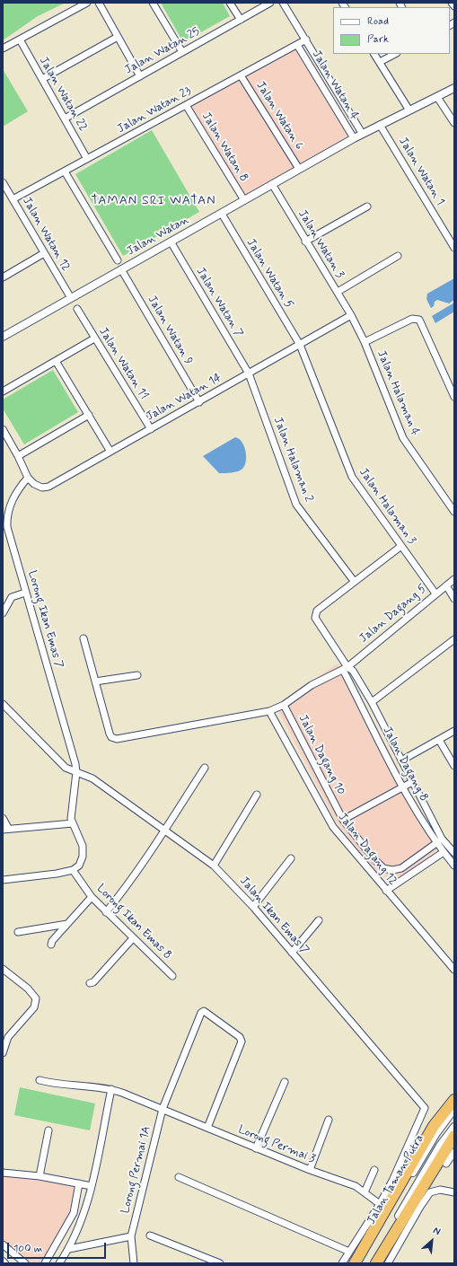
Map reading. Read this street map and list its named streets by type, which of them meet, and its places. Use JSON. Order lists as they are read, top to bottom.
{
  "streets": {
    "street": [
      "Jalan Watan 25",
      "Jalan Watan 4",
      "Jalan Watan 22",
      "Jalan Watan 23",
      "Jalan Watan 6",
      "Jalan Watan 8",
      "Jalan Watan 1",
      "Jalan Watan 12",
      "Jalan Watan",
      "Jalan Watan 3",
      "Jalan Watan 5",
      "Jalan Watan 7",
      "Jalan Watan 9",
      "Jalan Watan 11",
      "Jalan Halaman 4",
      "Jalan Watan 14",
      "Jalan Halaman 2",
      "Jalan Halaman 3",
      "Jalan Dagang 5",
      "Lorong Ikan Emas 7",
      "Jalan Dagang 10",
      "Jalan Dagang 8",
      "Jalan Dagang 12",
      "Jalan Ikan Emas 7",
      "Lorong Ikan Emas 8",
      "Lorong Permai 3",
      "Lorong Permai 1A",
      "Jalan Taman Putra"
    ]
  },
  "crossings": [
    ["Jalan Watan 25", "Jalan Watan 22"],
    ["Jalan Watan 4", "Jalan Watan 23"],
    ["Jalan Watan 4", "Jalan Watan"],
    ["Jalan Watan 22", "Jalan Watan 23"],
    ["Jalan Watan 23", "Jalan Watan 6"],
    ["Jalan Watan 23", "Jalan Watan 8"],
    ["Jalan Watan 23", "Jalan Watan 12"],
    ["Jalan Watan 6", "Jalan Watan"],
    ["Jalan Watan 8", "Jalan Watan"],
    ["Jalan Watan 1", "Jalan Watan"],
    ["Jalan Watan 12", "Jalan Watan"],
    ["Jalan Watan", "Jalan Watan 3"],
    ["Jalan Watan", "Jalan Watan 5"],
    ["Jalan Watan", "Jalan Watan 7"],
    ["Jalan Watan", "Jalan Watan 9"],
    ["Jalan Watan 3", "Jalan Halaman 4"],
    ["Jalan Watan 3", "Jalan Watan 14"],
    ["Jalan Watan 5", "Jalan Watan 14"],
    ["Jalan Watan 5", "Jalan Halaman 3"],
    ["Jalan Watan 7", "Jalan Watan 14"],
    ["Jalan Watan 7", "Jalan Halaman 2"],
    ["Jalan Watan 9", "Jalan Watan 14"],
    ["Jalan Watan 11", "Jalan Watan 14"],
    ["Jalan Halaman 4", "Jalan Watan 14"],
    ["Jalan Watan 14", "Jalan Halaman 2"],
    ["Jalan Watan 14", "Jalan Halaman 3"],
    ["Jalan Watan 14", "Lorong Ikan Emas 7"],
    ["Jalan Halaman 3", "Jalan Dagang 5"],
    ["Jalan Dagang 5", "Jalan Dagang 8"],
    ["Lorong Ikan Emas 7", "Jalan Ikan Emas 7"],
    ["Jalan Dagang 10", "Jalan Dagang 8"],
    ["Jalan Ikan Emas 7", "Lorong Permai 3"],
    ["Lorong Permai 3", "Lorong Permai 1A"]
  ],
  "districts": ["TAMAN SRI WATAN"],
  "legend": ["Road", "Park"],
  "scale_bar": "100 m",
  "north": "top right"
}
